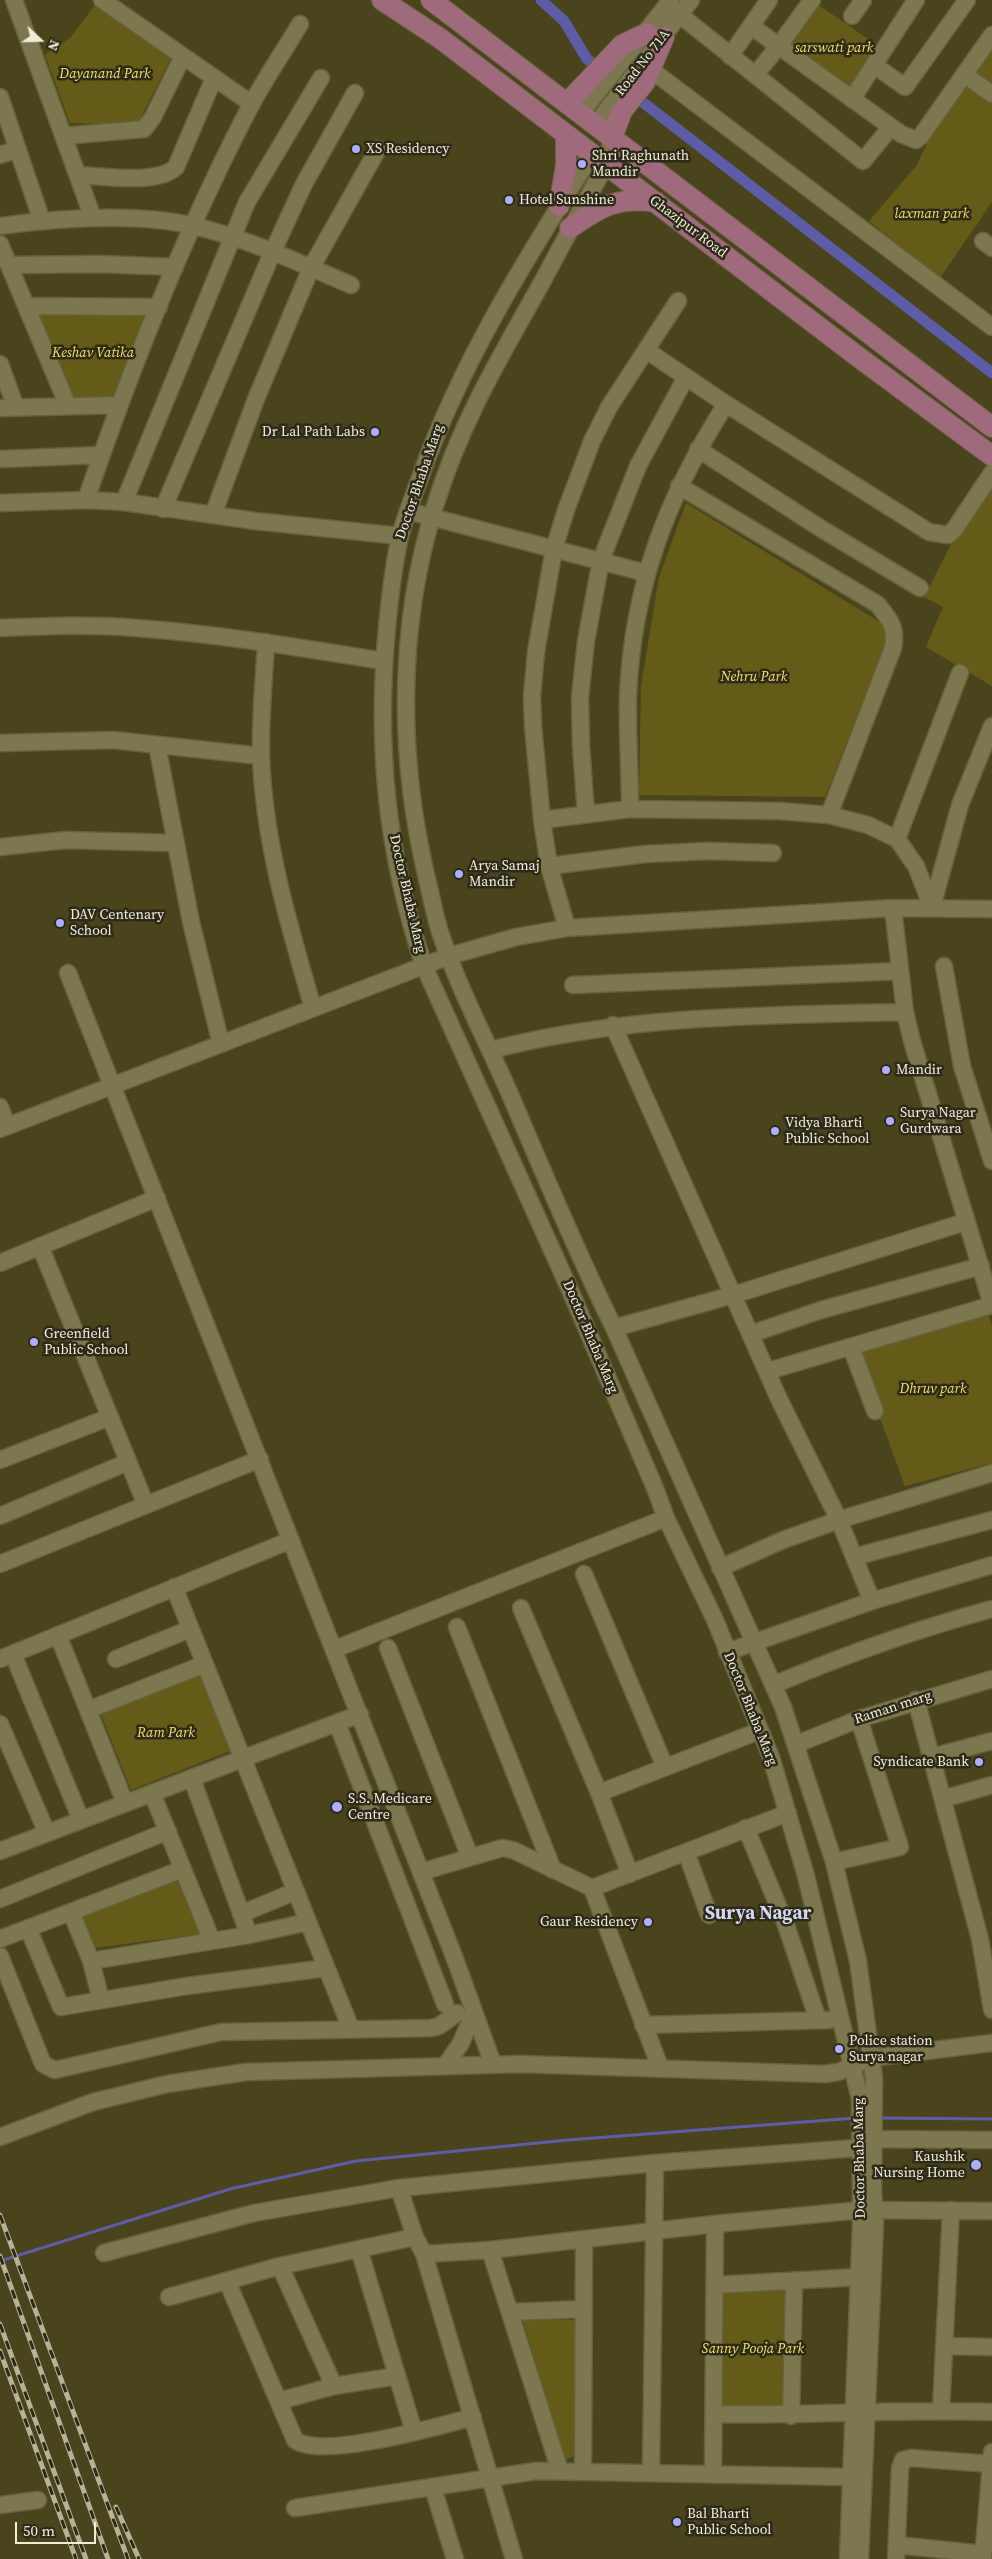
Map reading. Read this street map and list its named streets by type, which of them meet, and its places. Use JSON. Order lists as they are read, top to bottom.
{
  "streets": {
    "main road": ["Ghazipur Road"],
    "street": ["Road No 71A", "Doctor Bhaba Marg", "Raman marg"]
  },
  "crossings": [
    ["Road No 71A", "Ghazipur Road"],
    ["Ghazipur Road", "Doctor Bhaba Marg"],
    ["Doctor Bhaba Marg", "Raman marg"]
  ],
  "districts": ["Surya Nagar"],
  "parks": [
    "sarswati park",
    "Dayanand Park",
    "laxman park",
    "Keshav Vatika",
    "Nehru Park",
    "Dhruv park",
    "Ram Park",
    "Sanny Pooja Park"
  ],
  "places": [
    "XS Residency",
    "Shri Raghunath Mandir",
    "Hotel Sunshine",
    "Dr Lal Path Labs",
    "Arya Samaj Mandir",
    "DAV Centenary School",
    "Mandir",
    "Surya Nagar Gurdwara",
    "Vidya Bharti Public School",
    "Greenfield Public School",
    "Syndicate Bank",
    "S.S. Medicare Centre",
    "Gaur Residency",
    "Police station Surya nagar",
    "Kaushik Nursing Home",
    "Bal Bharti Public School"
  ],
  "scale_bar": "50 m",
  "north": "right"
}
